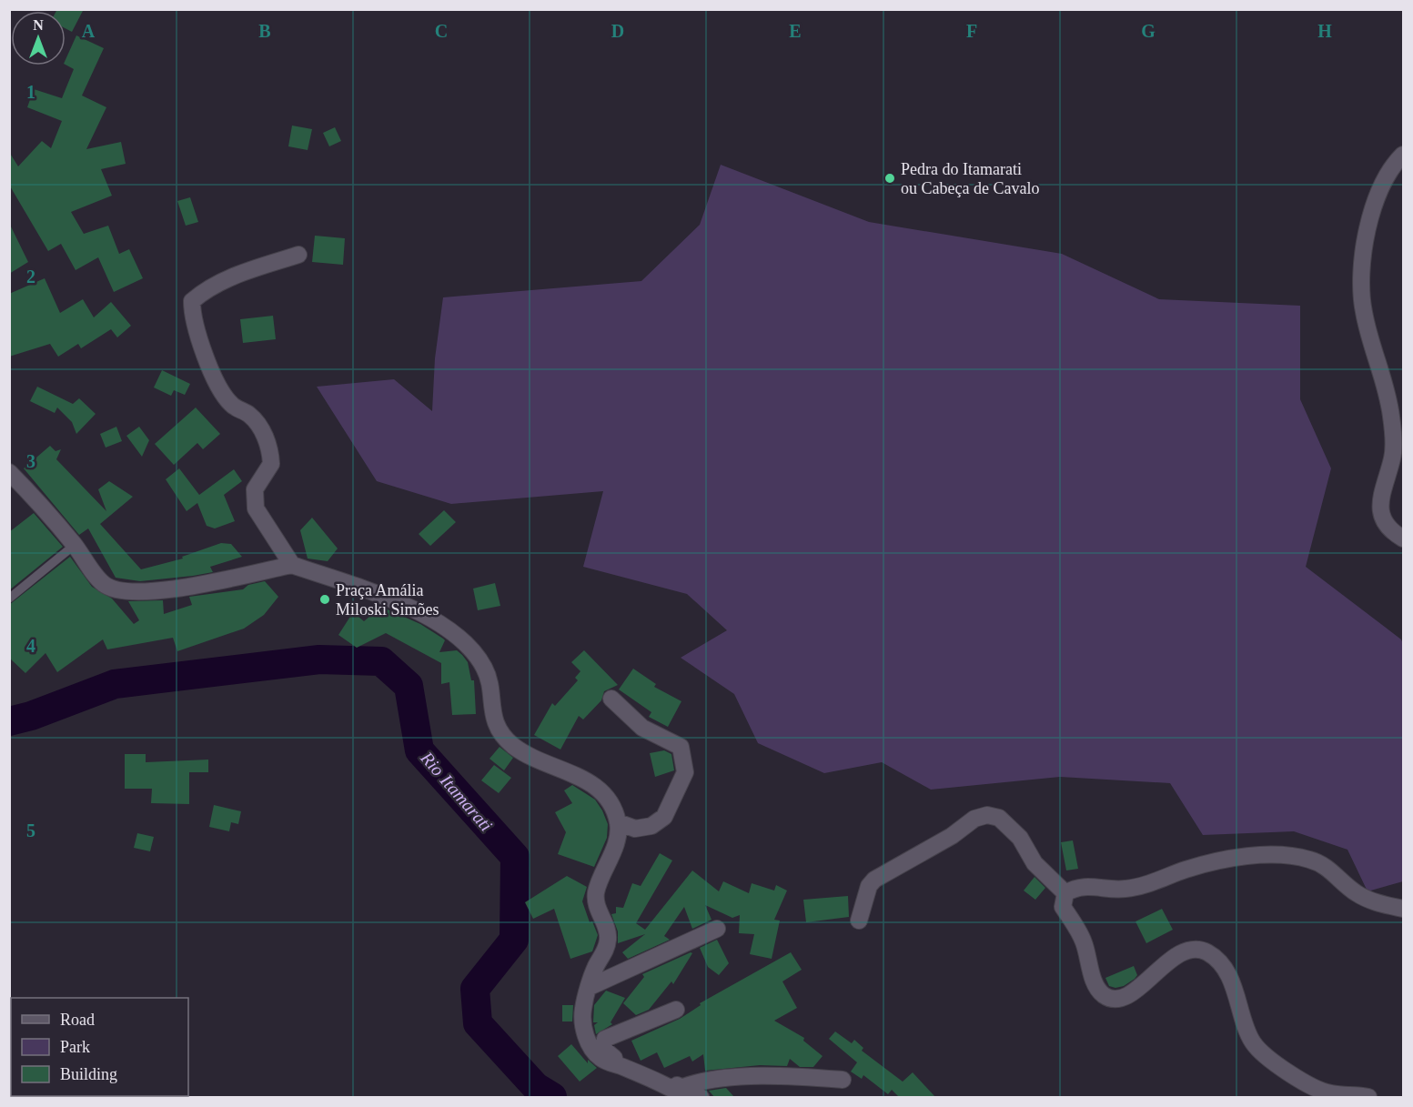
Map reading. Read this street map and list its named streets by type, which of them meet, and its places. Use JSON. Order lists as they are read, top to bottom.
{
  "water": ["Rio Itamarati"],
  "places": ["Pedra do Itamarati ou Cabeça de Cavalo", "Praça Amália Miloski Simões"],
  "legend": ["Road", "Park", "Building"],
  "north": "top",
  "grid": {
    "columns": [
      "A",
      "B",
      "C",
      "D",
      "E",
      "F",
      "G",
      "H"
    ],
    "rows": [
      "1",
      "2",
      "3",
      "4",
      "5"
    ]
  }
}
